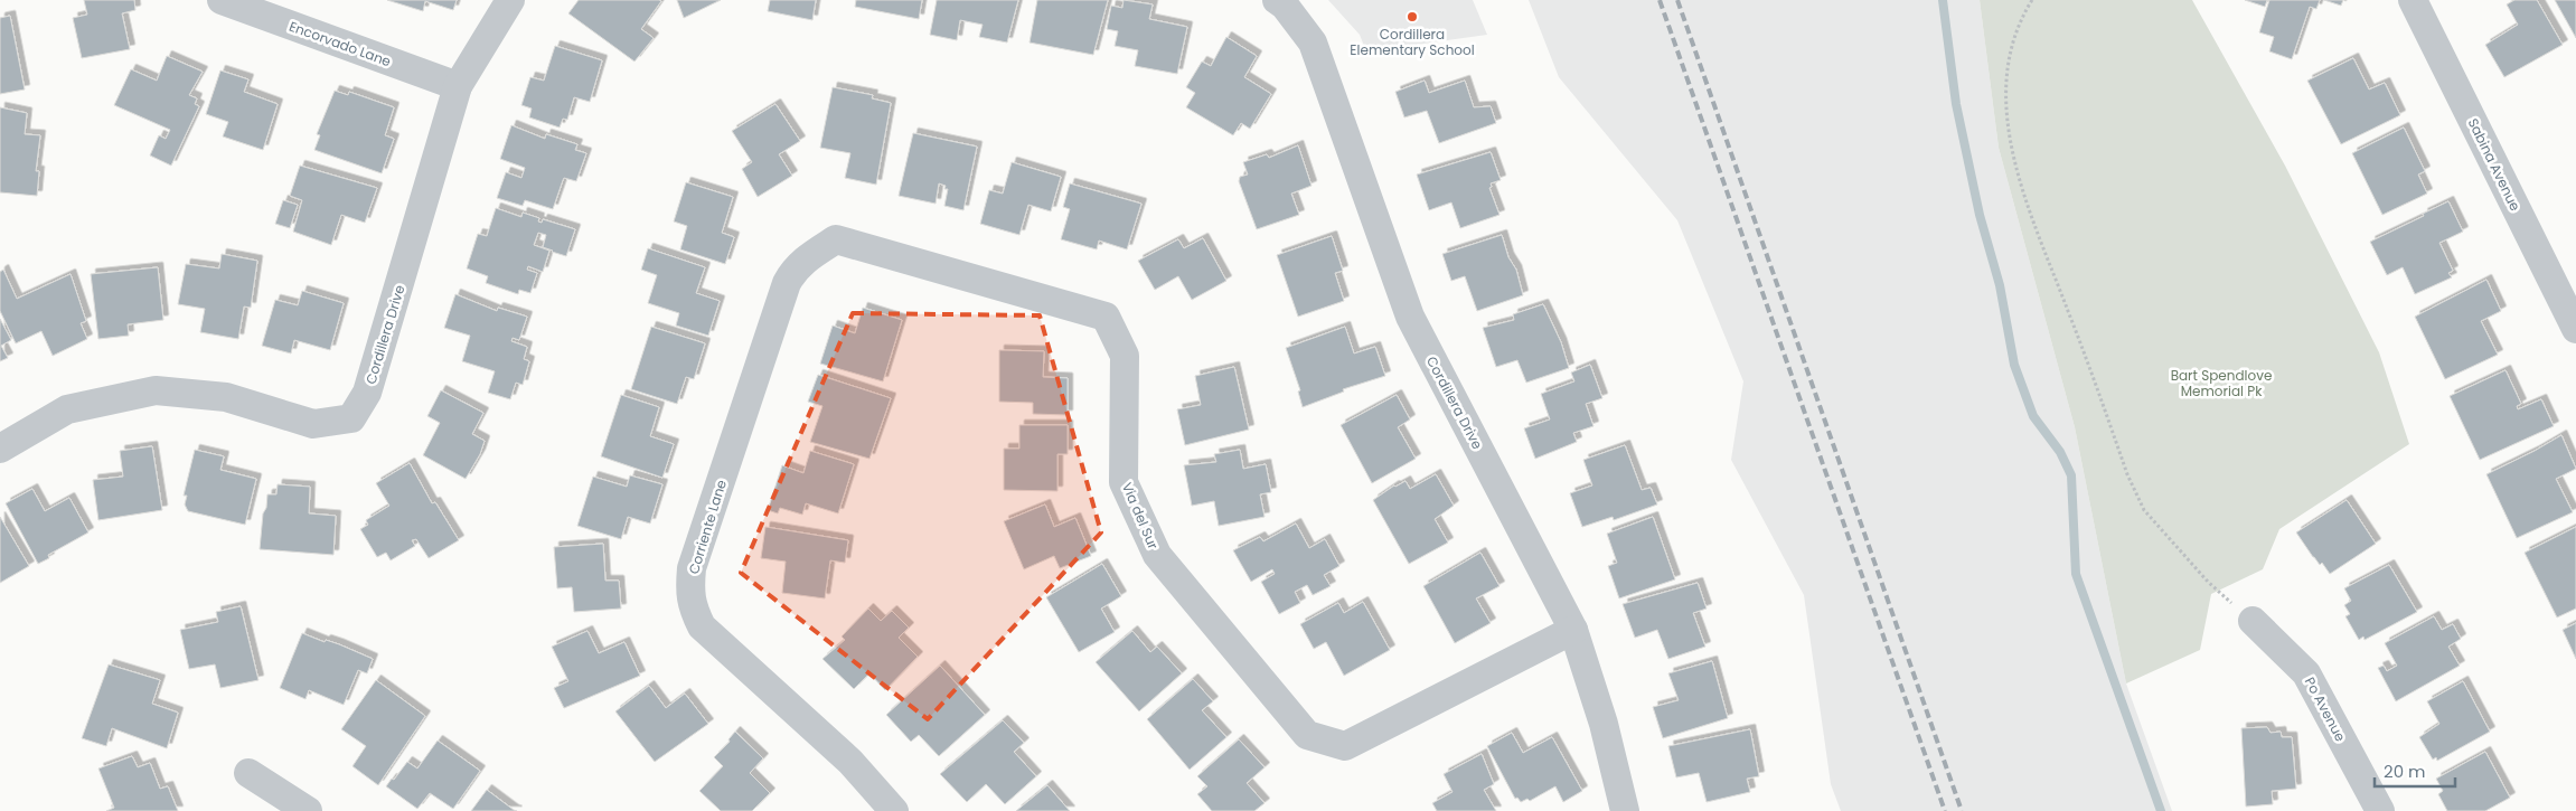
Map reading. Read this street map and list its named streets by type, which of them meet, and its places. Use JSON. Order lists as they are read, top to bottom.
{
  "streets": {
    "street": [
      "Encorvado Lane",
      "Sabina Avenue",
      "Cordillera Drive",
      "Via del Sur",
      "Corriente Lane",
      "Po Avenue"
    ]
  },
  "crossings": [
    ["Encorvado Lane", "Cordillera Drive"],
    ["Cordillera Drive", "Via del Sur"],
    ["Via del Sur", "Corriente Lane"]
  ],
  "parks": ["Bart Spendlove Memorial Pk"],
  "places": ["Cordillera Elementary School"],
  "scale_bar": "20 m"
}
